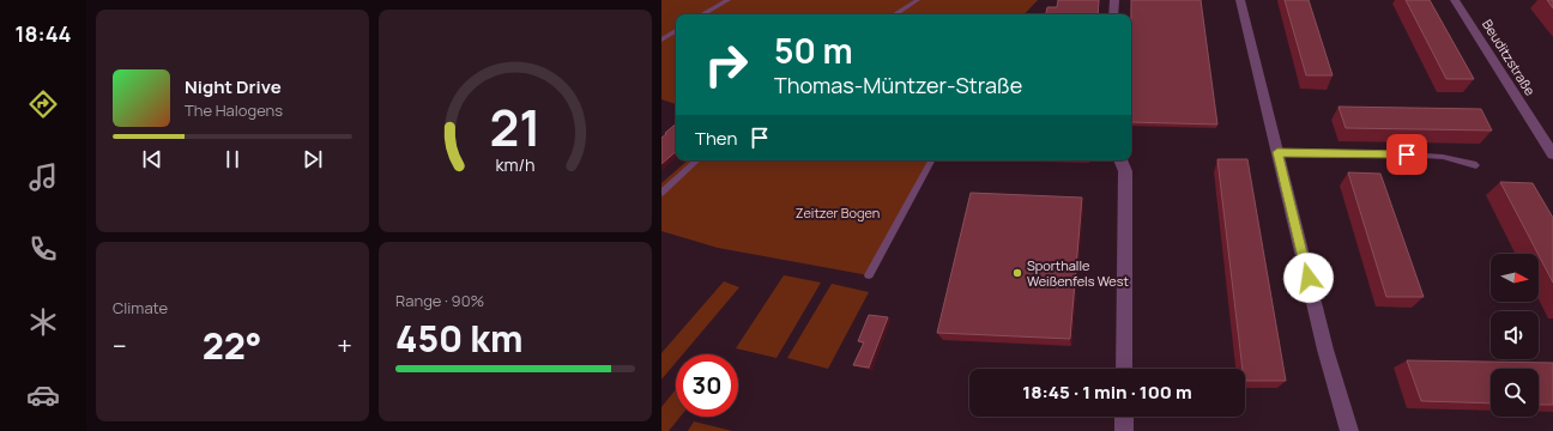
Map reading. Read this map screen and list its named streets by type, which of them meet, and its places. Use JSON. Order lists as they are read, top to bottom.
{
  "streets": {
    "street": ["Beuditzstraße"]
  },
  "parks": ["Zeitzer Bogen"],
  "places": ["Sporthalle Weißenfels West"],
  "north": "right",
  "page": {
    "tabs": "18:44",
    "turn": ["50 m", "Thomas-Müntzer-Straße"],
    "song": ["Night Drive", "The Halogens"],
    "then": "Then",
    "tile": [
      "Climate",
      ["Range · 90%", "450 km"]
    ],
    "heat": ["−", "22°", "+"],
    "limit": "30",
    "trip": "18:45 · 1 min · 100 m",
    "gauge": ["21", "km/h"]
  }
}
